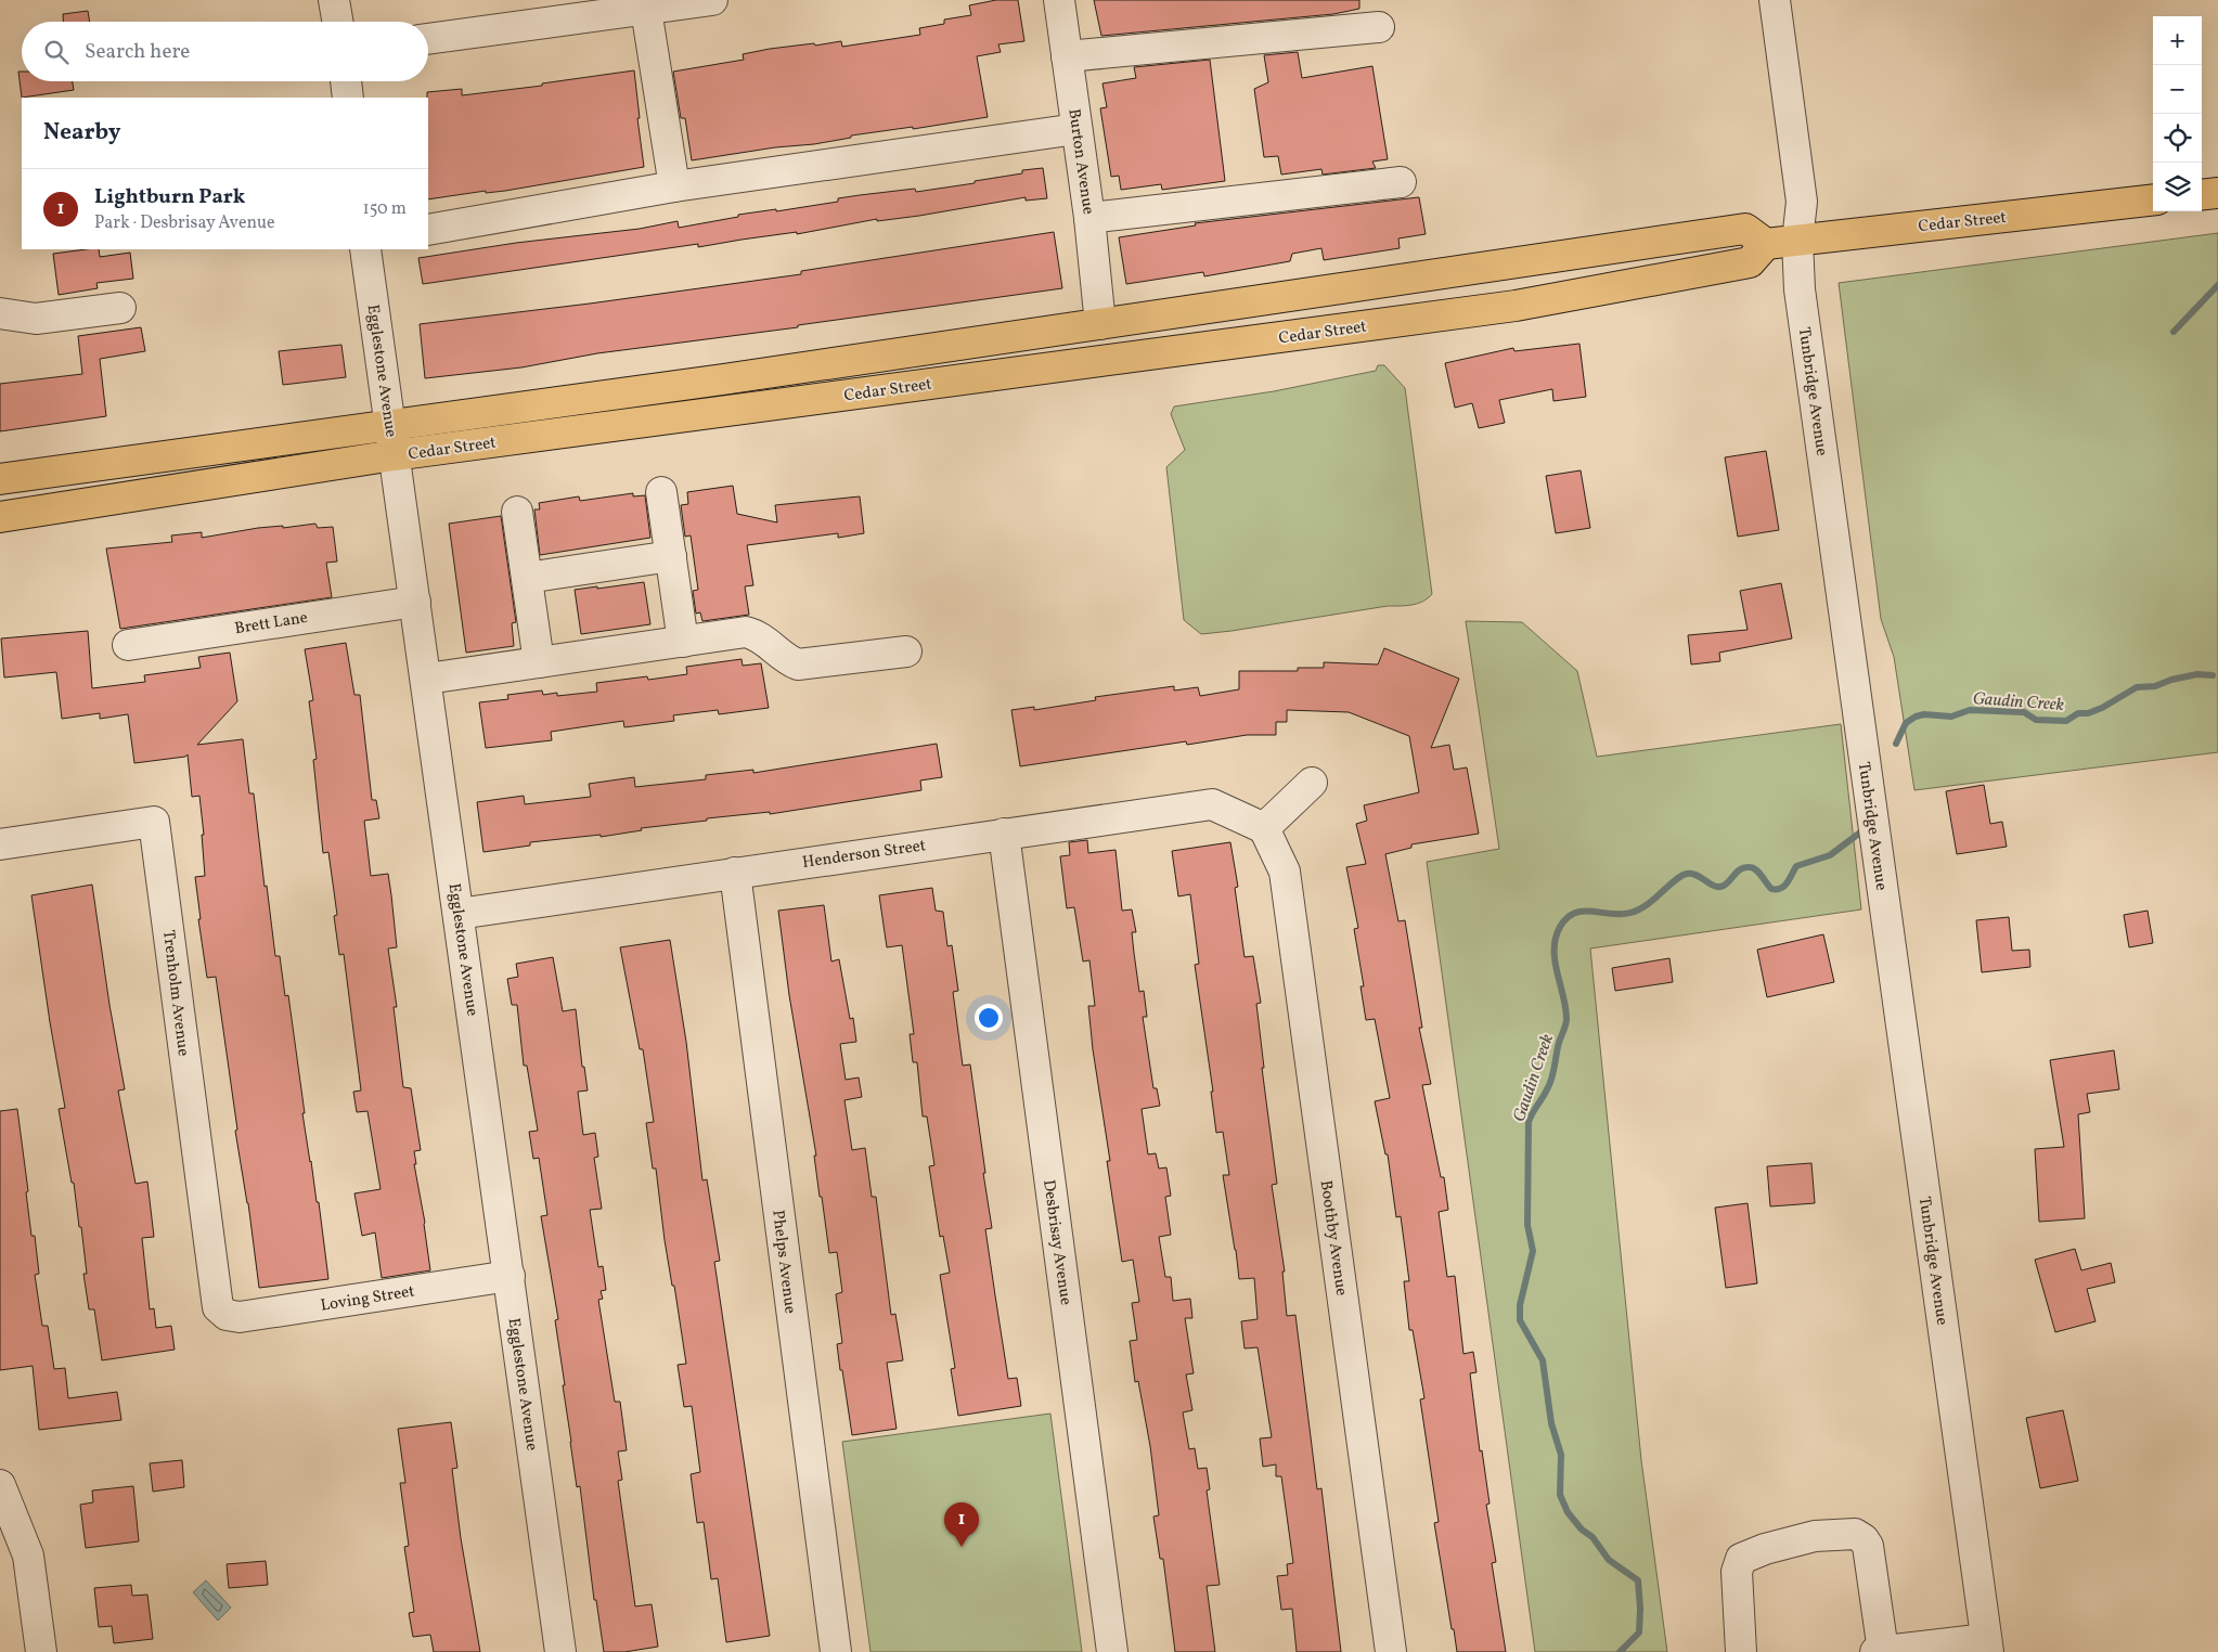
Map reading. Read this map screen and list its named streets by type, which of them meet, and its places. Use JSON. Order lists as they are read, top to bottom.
{
  "streets": {
    "main road": ["Cedar Street"],
    "street": [
      "Burton Avenue",
      "Egglestone Avenue",
      "Tunbridge Avenue",
      "Brett Lane",
      "Henderson Street",
      "Trenholm Avenue",
      "Boothby Avenue",
      "Desbrisay Avenue",
      "Phelps Avenue",
      "Loving Street"
    ]
  },
  "crossings": [
    ["Burton Avenue", "Cedar Street"],
    ["Cedar Street", "Egglestone Avenue"],
    ["Cedar Street", "Tunbridge Avenue"],
    ["Egglestone Avenue", "Brett Lane"],
    ["Egglestone Avenue", "Henderson Street"],
    ["Egglestone Avenue", "Loving Street"],
    ["Henderson Street", "Boothby Avenue"],
    ["Henderson Street", "Desbrisay Avenue"],
    ["Henderson Street", "Phelps Avenue"],
    ["Trenholm Avenue", "Loving Street"]
  ],
  "water": ["Gaudin Creek"],
  "page": {
    "map_buttons": ["+", "−"],
    "search": "Search here",
    "heading": "Nearby",
    "list": [
      {
        "mark": "1",
        "name": "Lightburn Park",
        "note": "Park · Desbrisay Avenue",
        "value": "150 m"
      }
    ],
    "pins": "1"
  }
}
